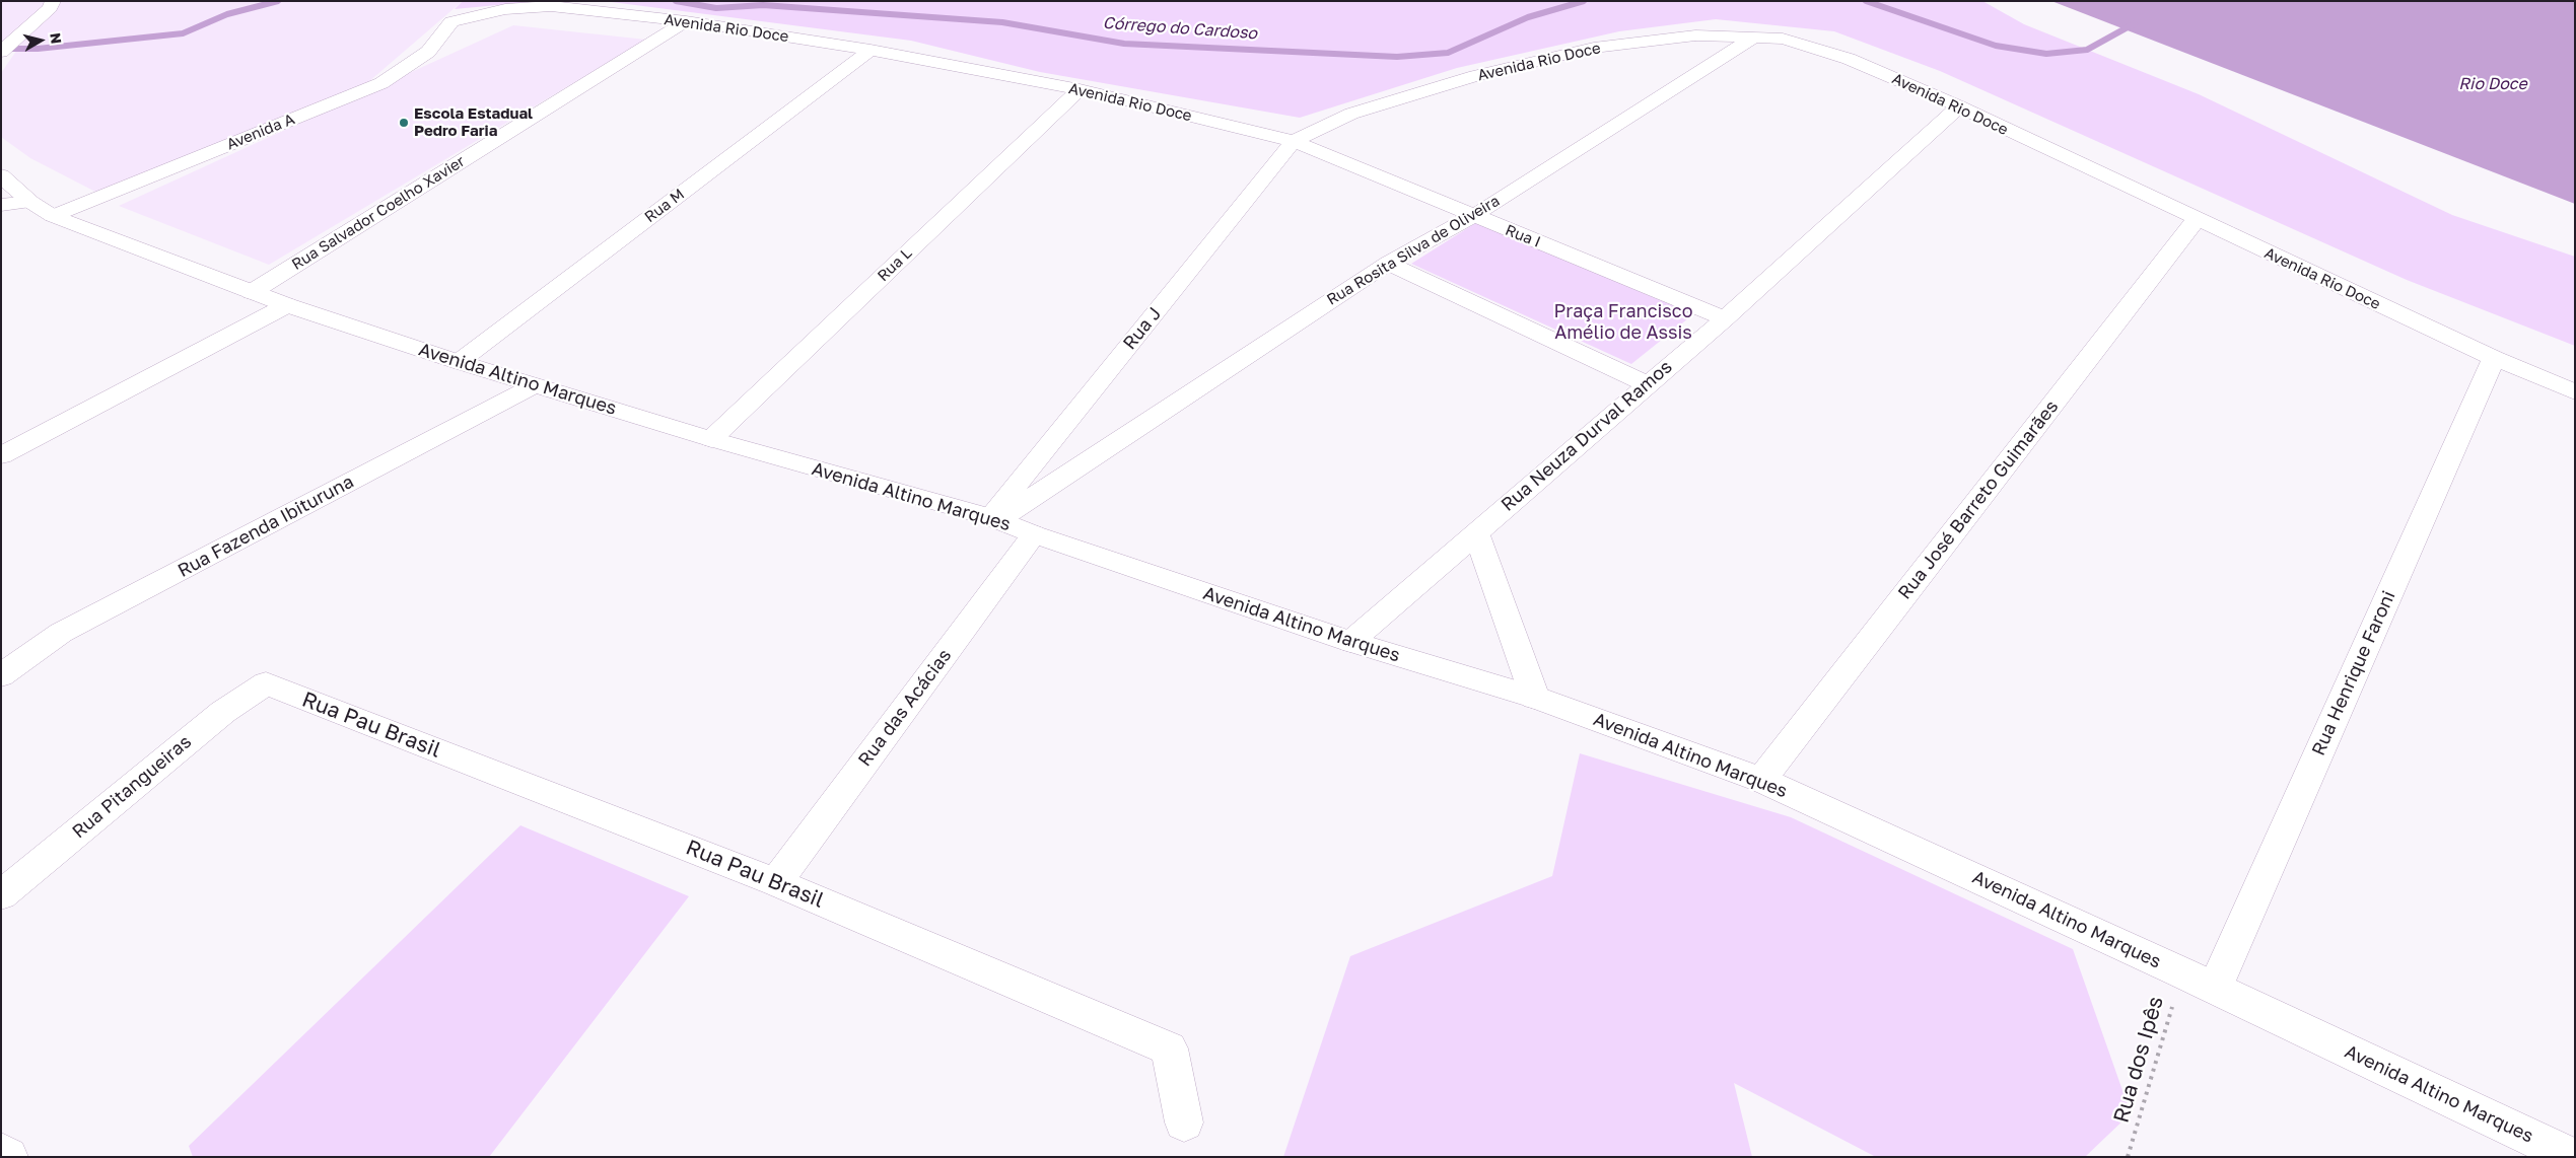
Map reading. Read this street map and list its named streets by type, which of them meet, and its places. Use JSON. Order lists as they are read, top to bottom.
{
  "streets": {
    "street": [
      "Avenida Rio Doce",
      "Avenida A",
      "Rua M",
      "Rua Salvador Coelho Xavier",
      "Rua I",
      "Rua Rosita Silva de Oliveira",
      "Rua L",
      "Rua J",
      "Avenida Altino Marques",
      "Rua Neuza Durval Ramos",
      "Rua José Barreto Guimarães",
      "Rua Fazenda Ibituruna",
      "Rua Henrique Faroni",
      "Rua das Acácias",
      "Rua Pau Brasil",
      "Rua Pitangueiras"
    ],
    "path": ["Rua dos Ipês"]
  },
  "crossings": [
    ["Avenida Rio Doce", "Avenida A"],
    ["Avenida Rio Doce", "Rua M"],
    ["Avenida Rio Doce", "Rua Salvador Coelho Xavier"],
    ["Avenida Rio Doce", "Rua I"],
    ["Avenida Rio Doce", "Rua Rosita Silva de Oliveira"],
    ["Avenida Rio Doce", "Rua L"],
    ["Avenida Rio Doce", "Rua J"],
    ["Avenida Rio Doce", "Rua Neuza Durval Ramos"],
    ["Avenida Rio Doce", "Rua José Barreto Guimarães"],
    ["Avenida Rio Doce", "Rua Henrique Faroni"],
    ["Avenida A", "Avenida Altino Marques"],
    ["Rua M", "Avenida Altino Marques"],
    ["Rua Salvador Coelho Xavier", "Avenida Altino Marques"],
    ["Rua I", "Rua Rosita Silva de Oliveira"],
    ["Rua I", "Rua J"],
    ["Rua I", "Rua Neuza Durval Ramos"],
    ["Rua Rosita Silva de Oliveira", "Rua J"],
    ["Rua Rosita Silva de Oliveira", "Avenida Altino Marques"],
    ["Rua L", "Avenida Altino Marques"],
    ["Rua J", "Avenida Altino Marques"],
    ["Avenida Altino Marques", "Rua Neuza Durval Ramos"],
    ["Avenida Altino Marques", "Rua José Barreto Guimarães"],
    ["Avenida Altino Marques", "Rua Fazenda Ibituruna"],
    ["Avenida Altino Marques", "Rua Henrique Faroni"],
    ["Avenida Altino Marques", "Rua das Acácias"],
    ["Avenida Altino Marques", "Rua dos Ipês"],
    ["Rua das Acácias", "Rua Pau Brasil"],
    ["Rua Pau Brasil", "Rua Pitangueiras"]
  ],
  "water": ["Córrego do Cardoso", "Rio Doce"],
  "parks": ["Praça Francisco Amélio de Assis"],
  "places": ["Escola Estadual Pedro Faria"],
  "north": "right"
}
